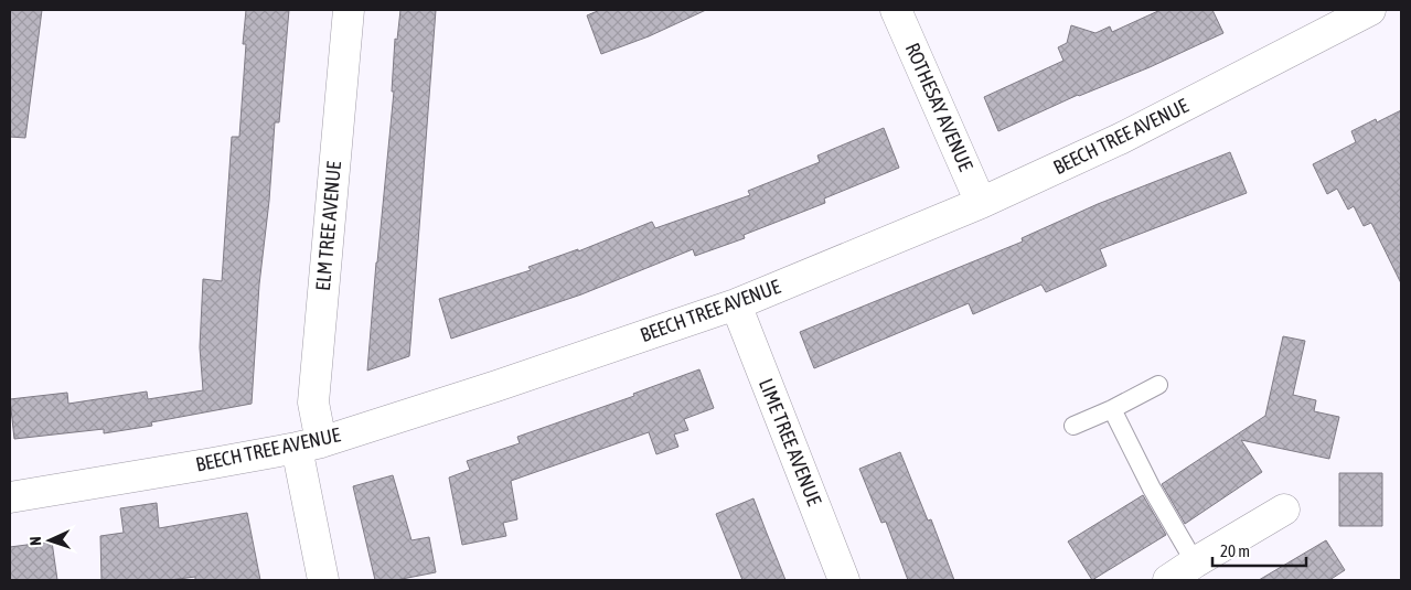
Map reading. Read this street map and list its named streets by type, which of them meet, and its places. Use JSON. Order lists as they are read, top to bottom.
{
  "streets": {
    "street": [
      "ROTHESAY AVENUE",
      "BEECH TREE AVENUE",
      "ELM TREE AVENUE",
      "LIME TREE AVENUE"
    ]
  },
  "crossings": [
    ["ROTHESAY AVENUE", "BEECH TREE AVENUE"],
    ["BEECH TREE AVENUE", "ELM TREE AVENUE"],
    ["BEECH TREE AVENUE", "LIME TREE AVENUE"]
  ],
  "scale_bar": "20 m",
  "north": "left"
}
